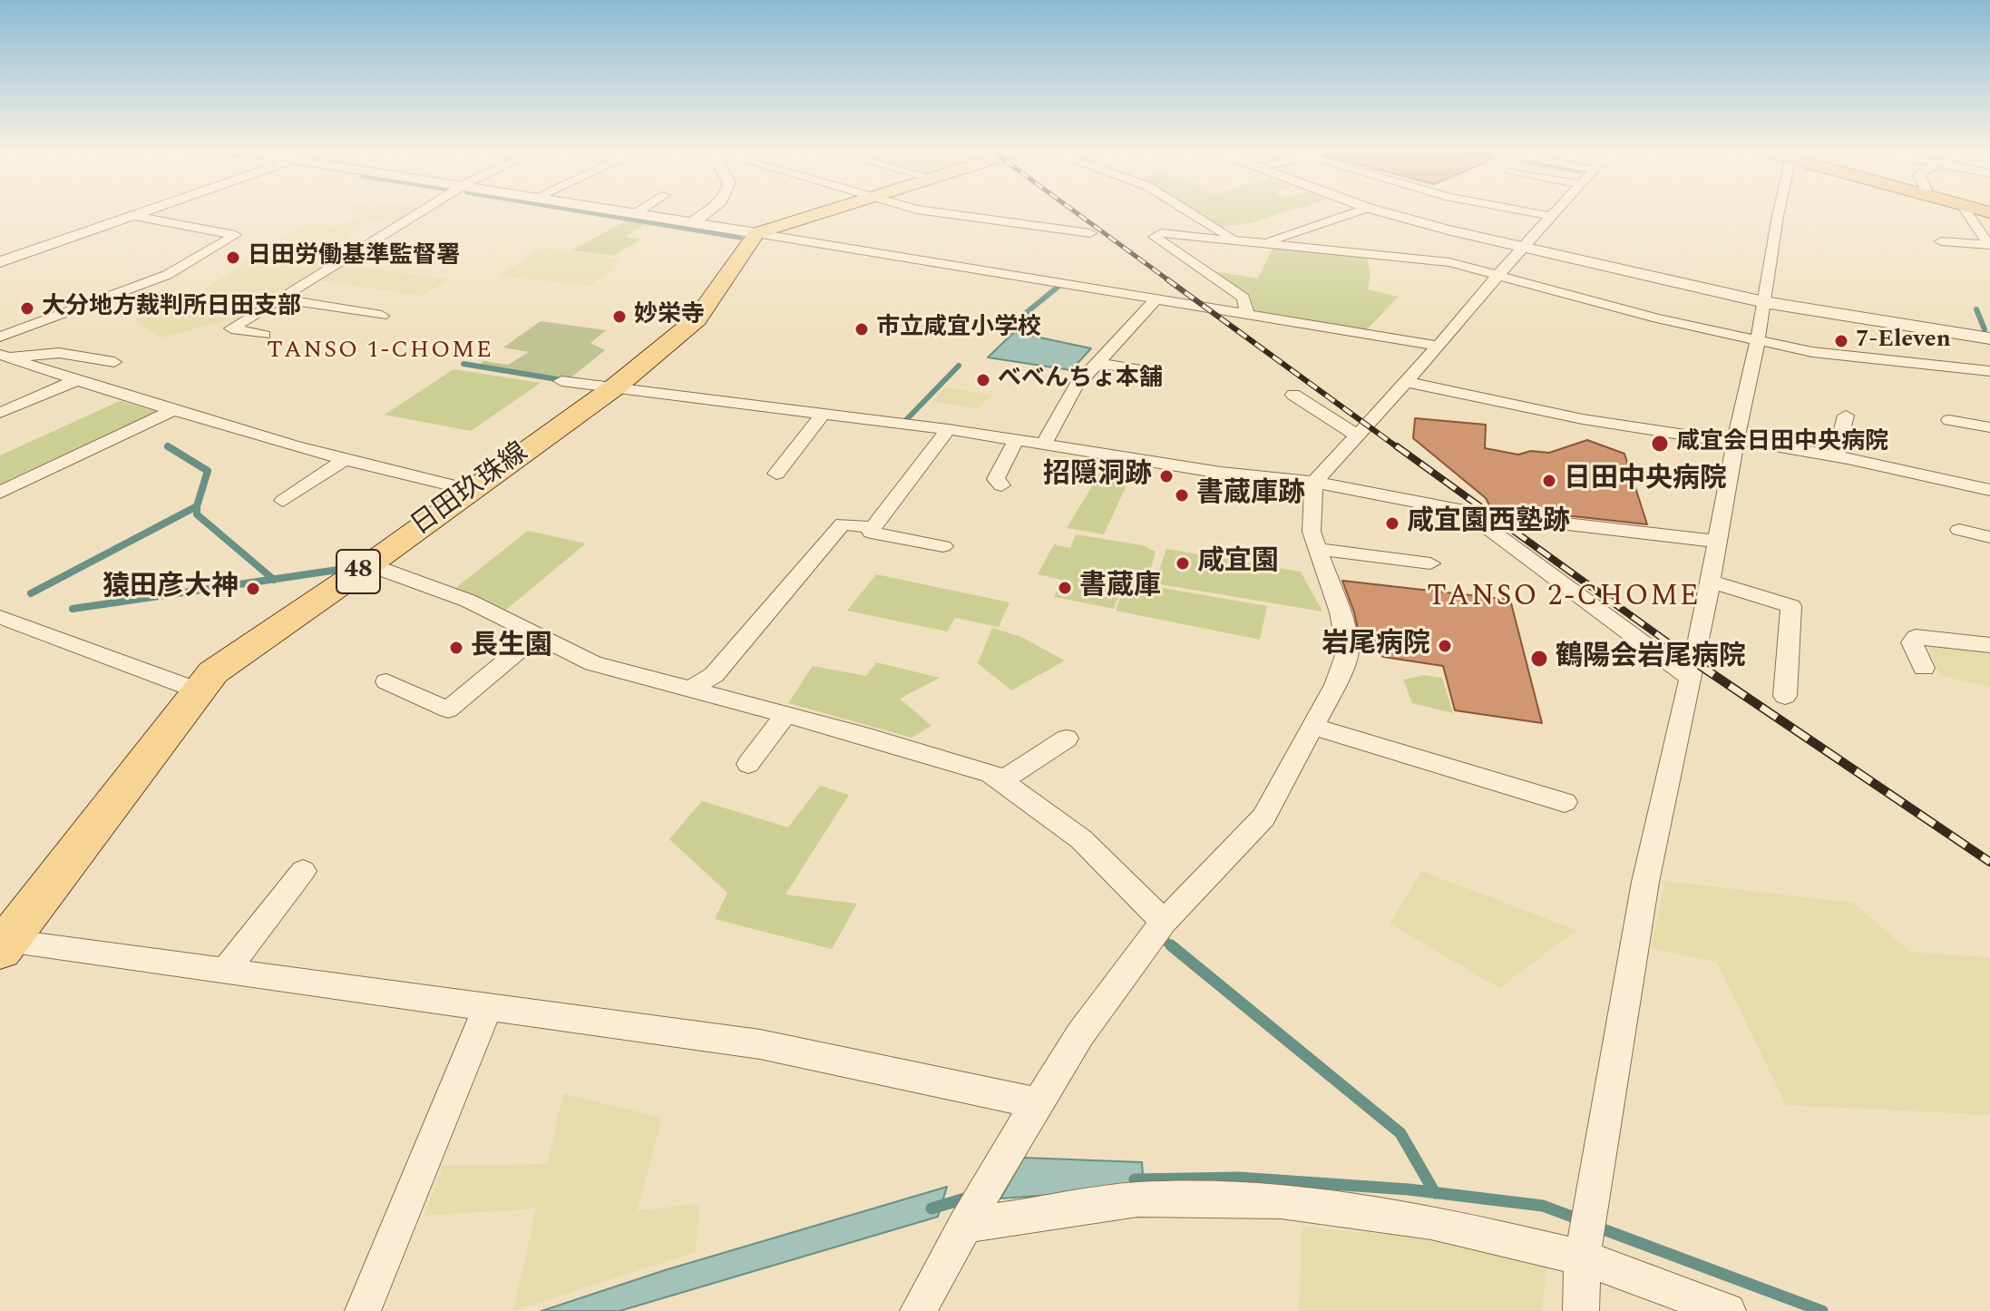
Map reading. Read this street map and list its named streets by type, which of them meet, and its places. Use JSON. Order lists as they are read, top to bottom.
{
  "streets": {
    "main road": ["日田玖珠線", "48"]
  },
  "districts": ["TANSO 1-CHOME", "TANSO 2-CHOME"],
  "places": [
    "日田労働基準監督署",
    "大分地方裁判所日田支部",
    "妙栄寺",
    "市立咸宜小学校",
    "7-Eleven",
    "べべんちょ本舗",
    "咸宜会日田中央病院",
    "招隠洞跡",
    "日田中央病院",
    "書蔵庫跡",
    "咸宜園西塾跡",
    "咸宜園",
    "書蔵庫",
    "猿田彦大神",
    "岩尾病院",
    "長生園",
    "鶴陽会岩尾病院"
  ]
}
